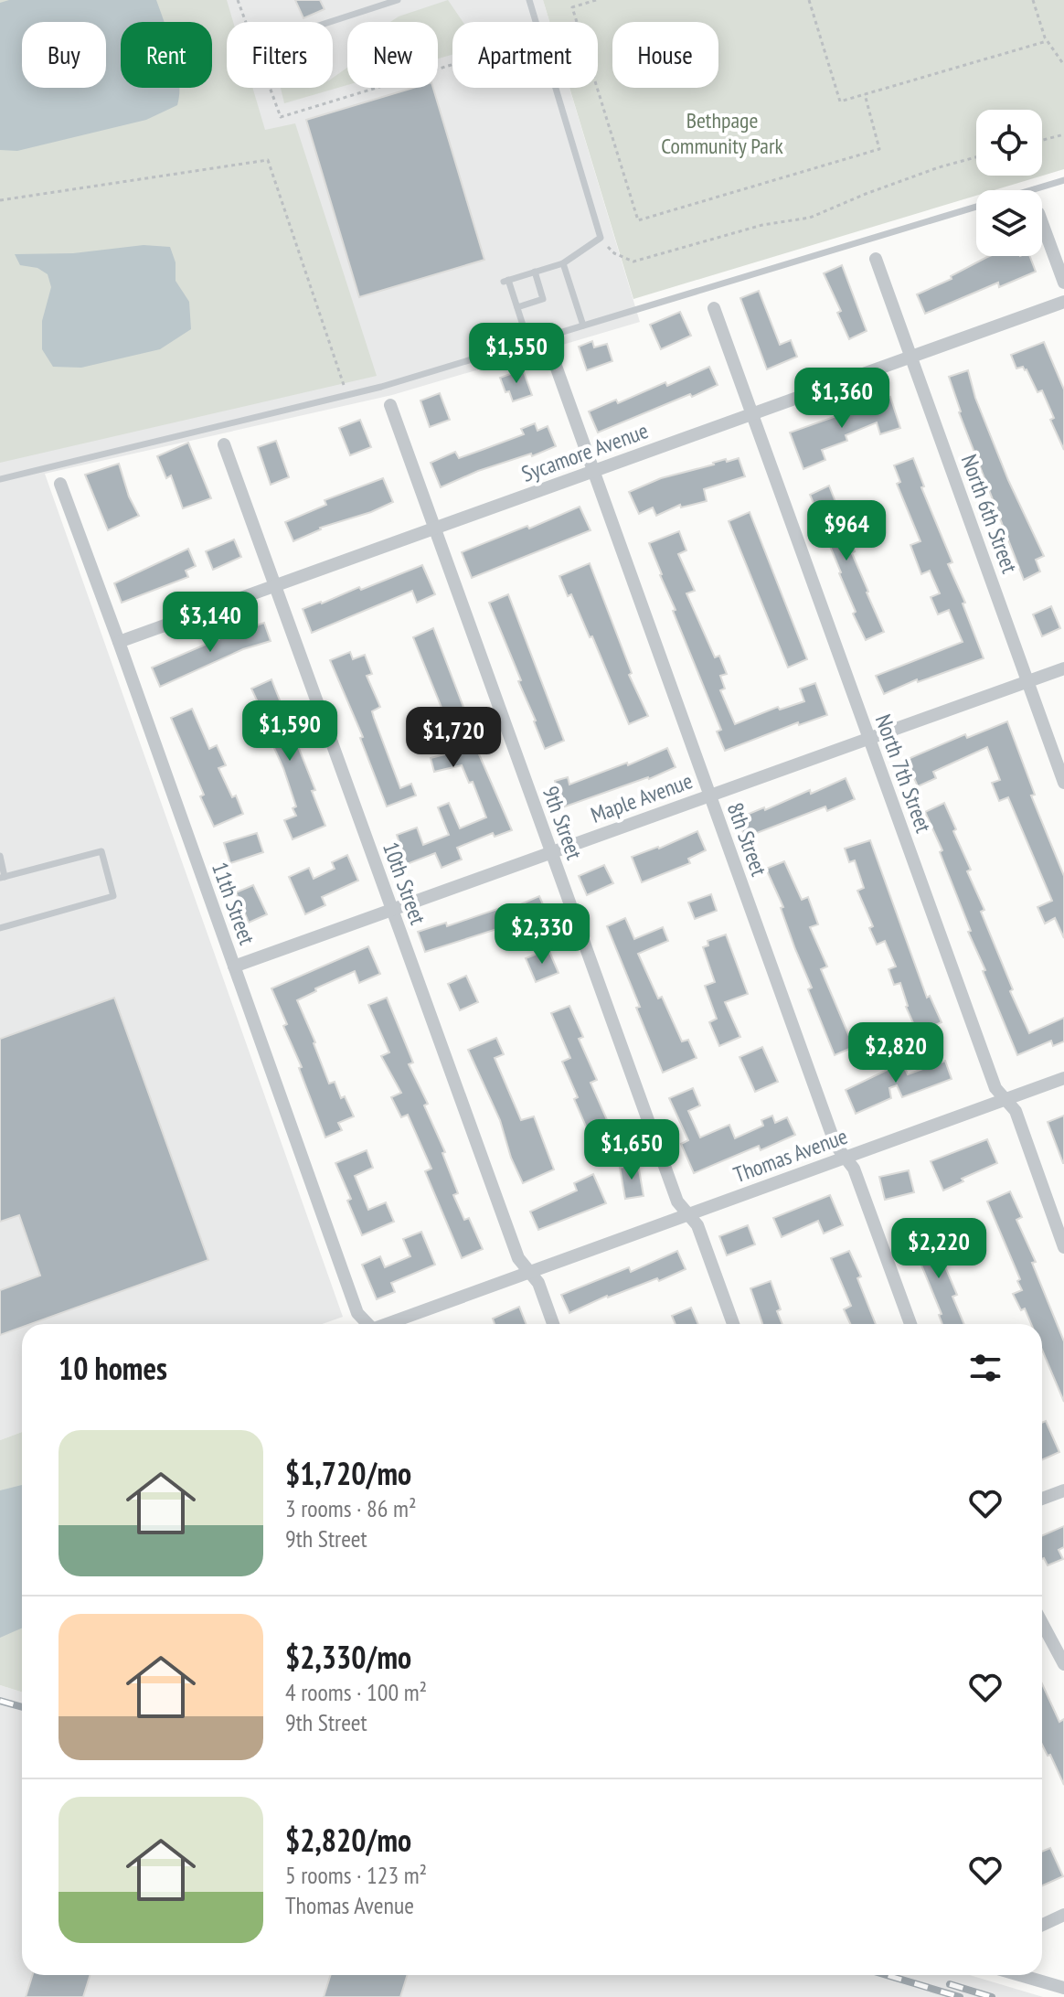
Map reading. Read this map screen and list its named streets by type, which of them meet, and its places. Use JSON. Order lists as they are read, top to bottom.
{
  "streets": {
    "street": [
      "Sycamore Avenue",
      "North 6th Street",
      "North 7th Street",
      "Maple Avenue",
      "9th Street",
      "8th Street",
      "10th Street",
      "11th Street",
      "Thomas Avenue"
    ]
  },
  "crossings": [
    ["Sycamore Avenue", "North 6th Street"],
    ["Sycamore Avenue", "North 7th Street"],
    ["Sycamore Avenue", "9th Street"],
    ["Sycamore Avenue", "8th Street"],
    ["Sycamore Avenue", "10th Street"],
    ["Sycamore Avenue", "11th Street"],
    ["North 6th Street", "Maple Avenue"],
    ["North 7th Street", "Maple Avenue"],
    ["North 7th Street", "Thomas Avenue"],
    ["Maple Avenue", "9th Street"],
    ["Maple Avenue", "8th Street"],
    ["Maple Avenue", "10th Street"],
    ["Maple Avenue", "11th Street"],
    ["9th Street", "Thomas Avenue"],
    ["8th Street", "Thomas Avenue"],
    ["10th Street", "Thomas Avenue"]
  ],
  "parks": ["Bethpage Community Park"],
  "page": {
    "chip": [
      "Buy",
      "Rent",
      "Filters",
      "New",
      "Apartment",
      "House"
    ],
    "price": [
      "$1,550",
      "$1,360",
      "$964",
      "$3,140",
      "$1,590",
      "$1,720",
      "$2,330",
      "$2,820",
      "$1,650",
      "$2,220"
    ],
    "heading": "10 homes",
    "list": [
      {
        "name": "$1,720/mo",
        "note": "3 rooms · 86 m² · 9th Street"
      },
      {
        "name": "$2,330/mo",
        "note": "4 rooms · 100 m² · 9th Street"
      },
      {
        "name": "$2,820/mo",
        "note": "5 rooms · 123 m² · Thomas Avenue"
      }
    ]
  }
}
